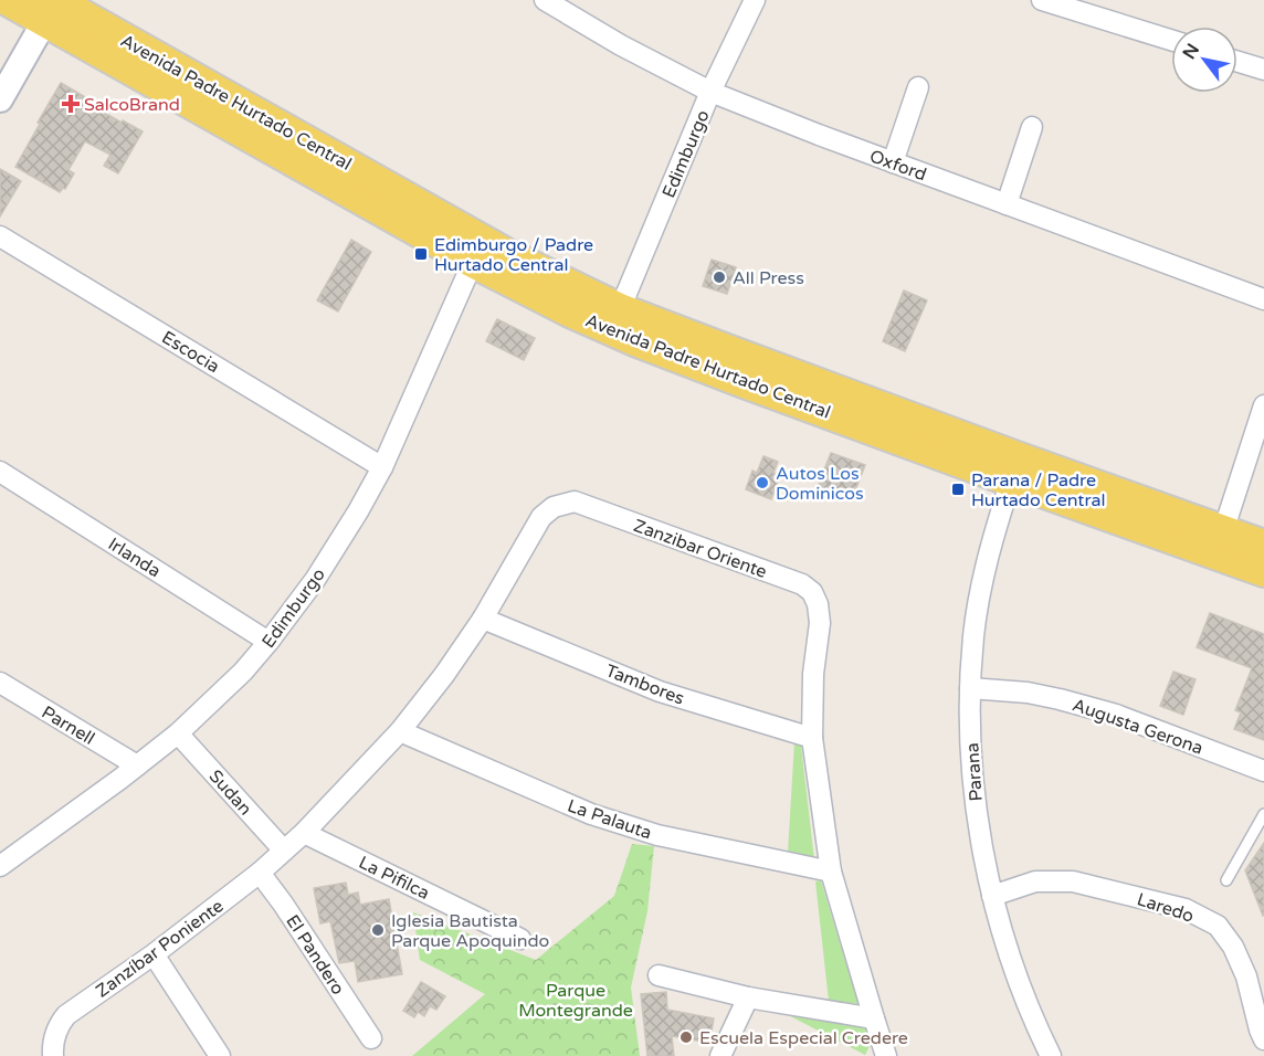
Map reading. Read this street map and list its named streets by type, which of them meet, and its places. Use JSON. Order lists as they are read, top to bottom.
{
  "streets": {
    "main road": ["Avenida Padre Hurtado Central"],
    "street": [
      "Edimburgo",
      "Oxford",
      "Escocia",
      "Zanzibar Oriente",
      "Irlanda",
      "Tambores",
      "Parnell",
      "Augusta Gerona",
      "Parana",
      "Sudan",
      "La Palauta",
      "La Pifilca",
      "Laredo",
      "Zanzíbar Poniente",
      "El Pandero"
    ]
  },
  "crossings": [
    ["Avenida Padre Hurtado Central", "Edimburgo"],
    ["Avenida Padre Hurtado Central", "Parana"],
    ["Edimburgo", "Oxford"],
    ["Edimburgo", "Escocia"],
    ["Edimburgo", "Irlanda"],
    ["Edimburgo", "Parnell"],
    ["Edimburgo", "Sudan"],
    ["Zanzibar Oriente", "Tambores"],
    ["Zanzibar Oriente", "Sudan"],
    ["Zanzibar Oriente", "La Palauta"],
    ["Zanzibar Oriente", "La Pifilca"],
    ["Zanzibar Oriente", "Zanzíbar Poniente"],
    ["Augusta Gerona", "Parana"],
    ["Parana", "Laredo"],
    ["Sudan", "Zanzíbar Poniente"],
    ["Zanzíbar Poniente", "El Pandero"]
  ],
  "parks": ["Parque Montegrande"],
  "places": {
    "health": ["SalcoBrand"],
    "transit": ["Edimburgo / Padre Hurtado Central", "Parana / Padre Hurtado Central"],
    "other": [
      "All Press",
      "Autos Los Dominicos",
      "Iglesia Bautista Parque Apoquindo",
      "Escuela Especial Credere"
    ]
  },
  "north": "top left"
}
